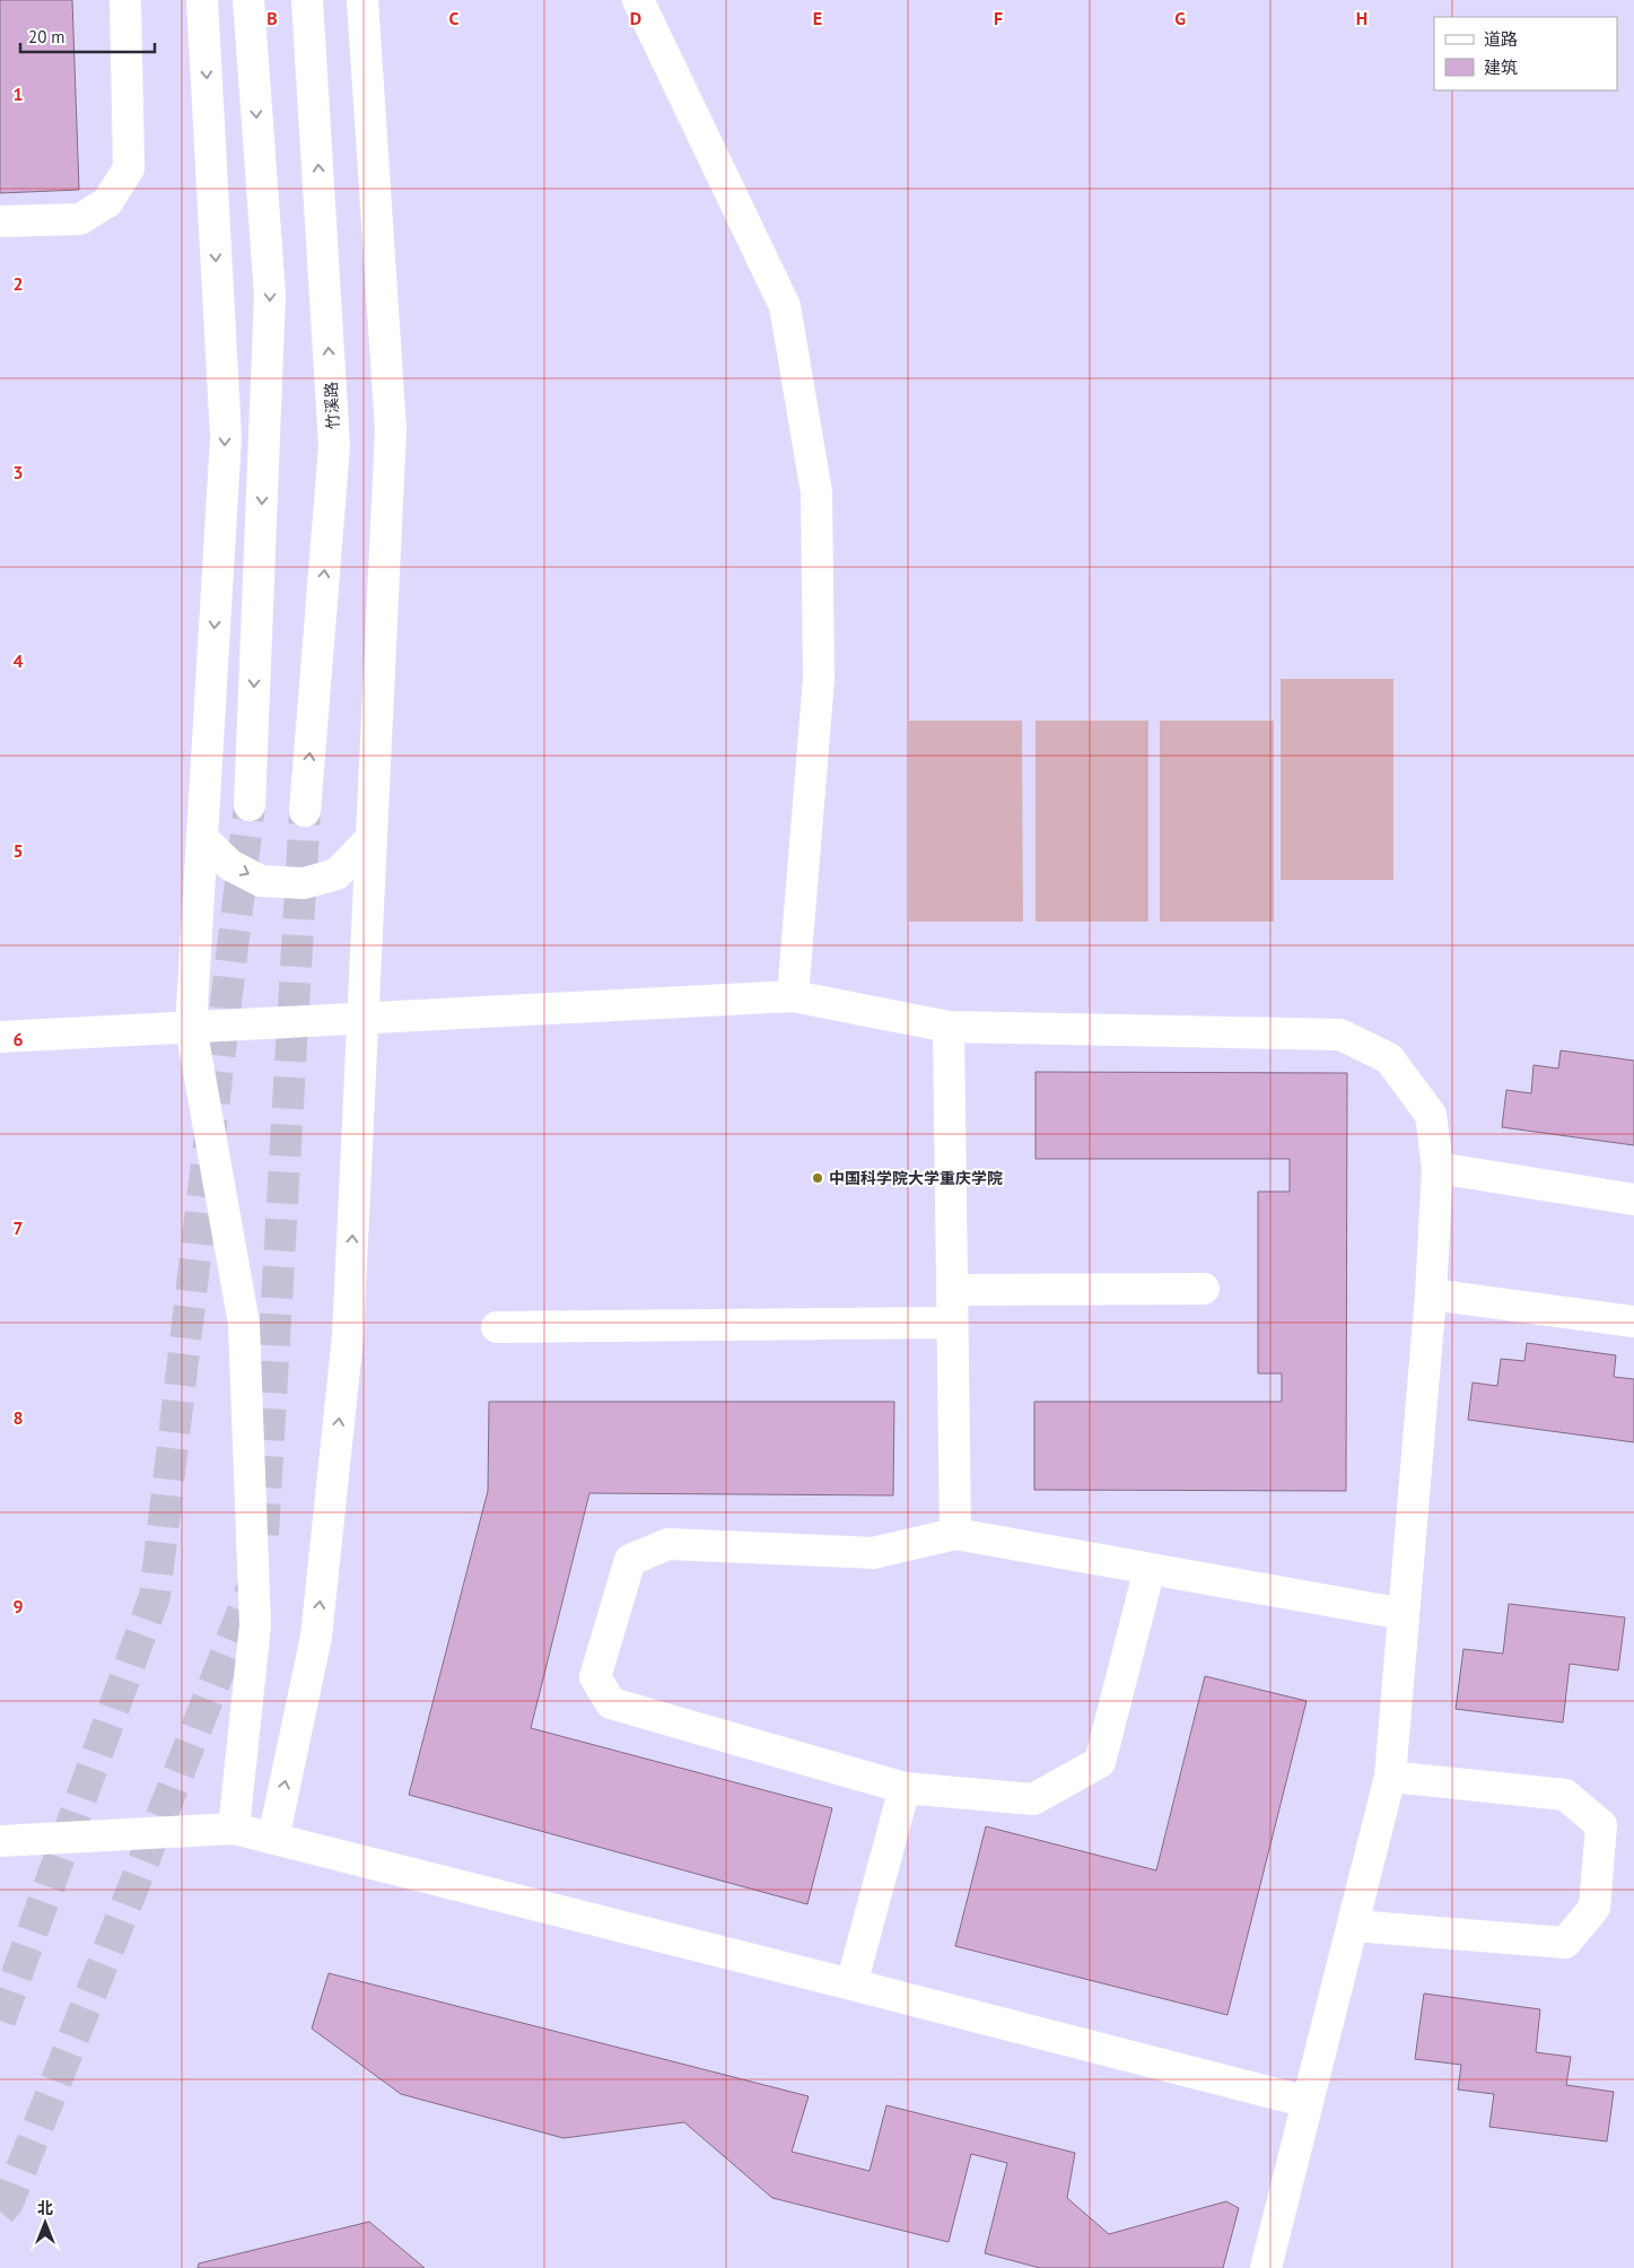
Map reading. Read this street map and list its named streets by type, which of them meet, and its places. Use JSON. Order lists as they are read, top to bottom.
{
  "streets": {
    "street": ["竹溪路"]
  },
  "places": ["中国科学院大学重庆学院"],
  "legend": ["道路", "建筑"],
  "scale_bar": "20 m",
  "north": "top",
  "grid": {
    "columns": [
      "B",
      "C",
      "D",
      "E",
      "F",
      "G",
      "H"
    ],
    "rows": [
      "1",
      "2",
      "3",
      "4",
      "5",
      "6",
      "7",
      "8",
      "9"
    ]
  }
}
